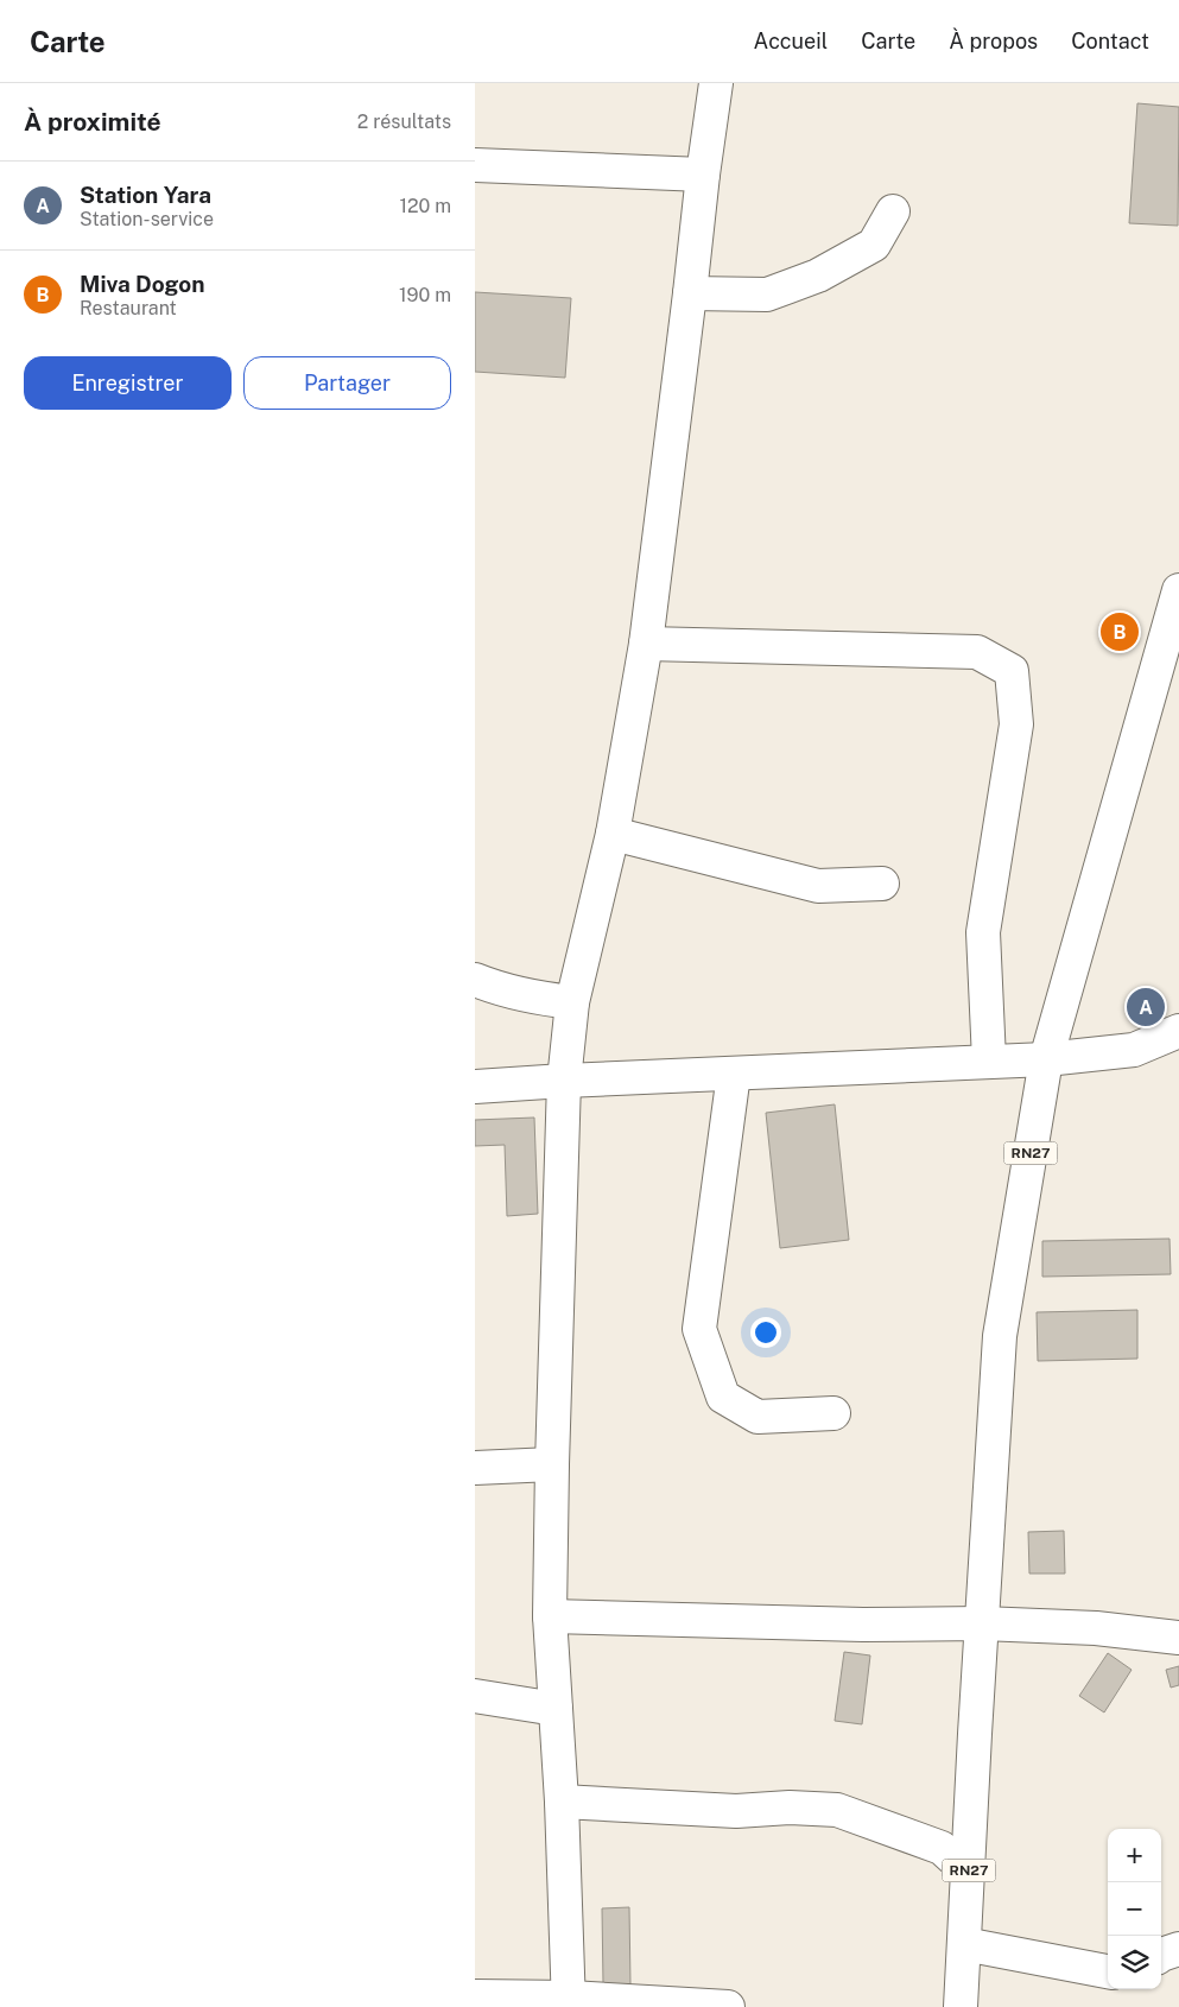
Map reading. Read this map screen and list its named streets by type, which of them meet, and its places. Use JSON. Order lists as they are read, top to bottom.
{
  "streets": {
    "street": ["RN27"]
  },
  "page": {
    "header": "Carte",
    "nav": [
      "Accueil",
      "Carte",
      "À propos",
      "Contact"
    ],
    "heading": ["À proximité", "2 résultats"],
    "list": [
      {
        "mark": "A",
        "name": "Station Yara",
        "note": "Station-service",
        "value": "120 m"
      },
      {
        "mark": "B",
        "name": "Miva Dogon",
        "note": "Restaurant",
        "value": "190 m"
      }
    ],
    "buttons": ["Enregistrer", "Partager"],
    "pins": ["B", "A"],
    "map_buttons": ["+", "−"]
  }
}
